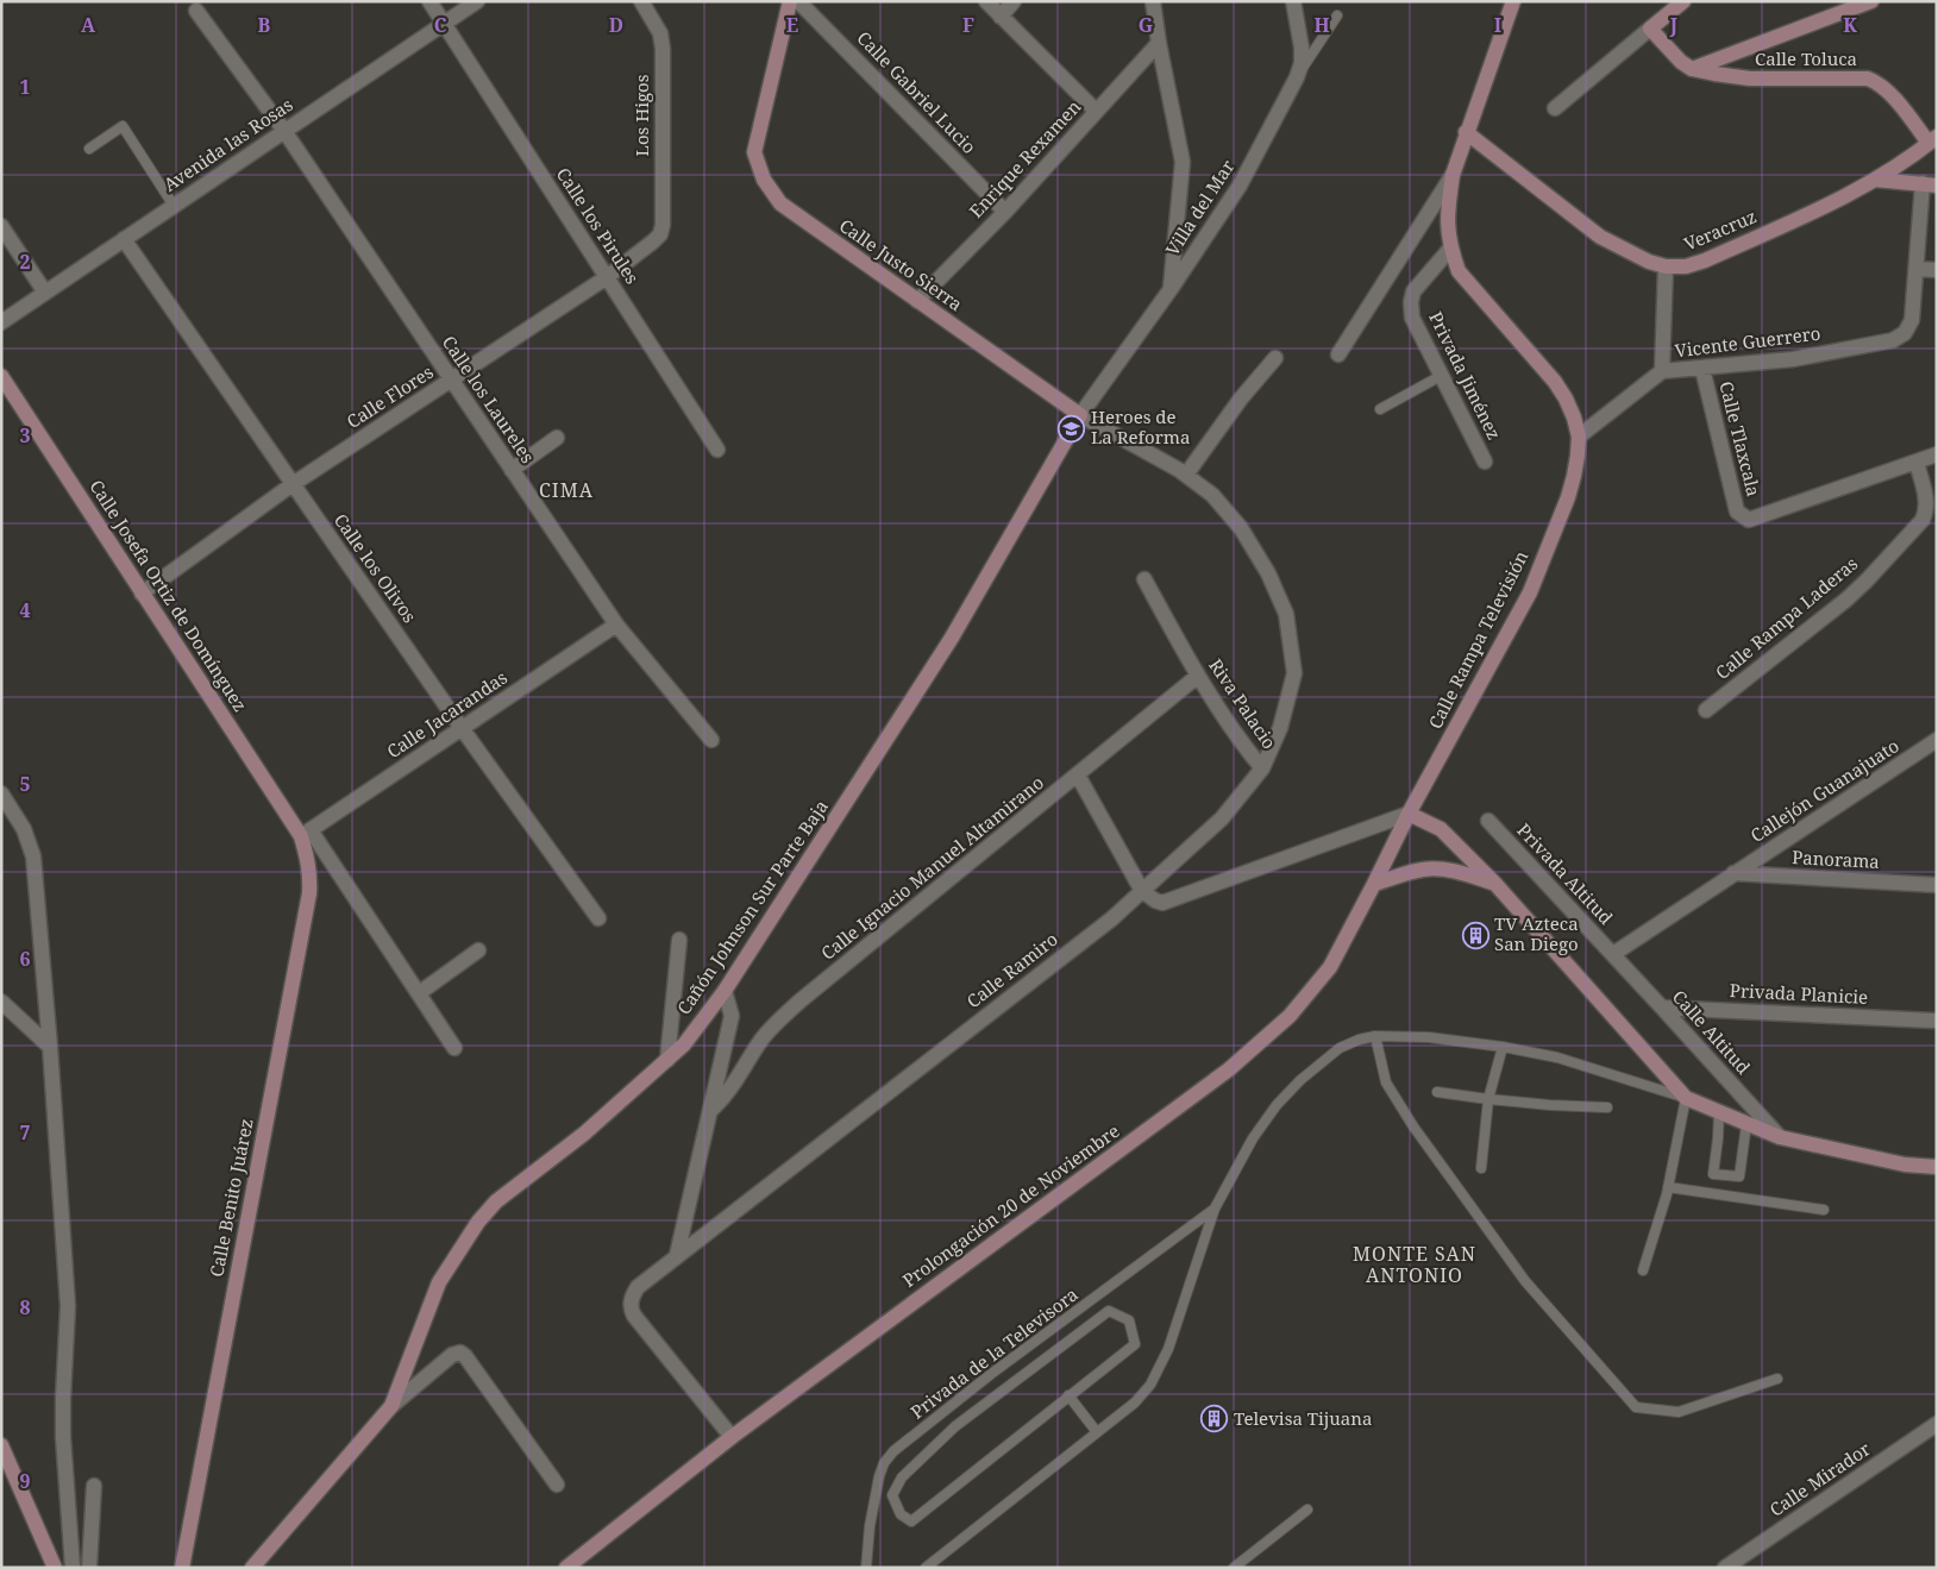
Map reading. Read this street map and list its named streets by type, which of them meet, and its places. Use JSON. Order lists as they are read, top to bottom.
{
  "streets": {
    "street": [
      "Calle Toluca",
      "Calle Gabriel Lucio",
      "Los Higos",
      "Avenida las Rosas",
      "Enrique Rexamen",
      "Villa del Mar",
      "Calle los Pirules",
      "Veracruz",
      "Calle Justo Sierra",
      "Vicente Guerrero",
      "Privada Jiménez",
      "Calle Flores",
      "Calle los Laureles",
      "Calle Tlaxcala",
      "Calle los Olivos",
      "Calle Josefa Ortiz de Domínguez",
      "Calle Rampa Laderas",
      "Calle Rampa Televisión",
      "Riva Palacio",
      "Calle Jacarandas",
      "Callejón Guanajuato",
      "Panorama",
      "Calle Ignacio Manuel Altamirano",
      "Privada Altitud",
      "Cañón Johnson Sur Parte Baja",
      "Calle Ramiro",
      "Privada Planicie",
      "Calle Altitud",
      "Calle Benito Juárez",
      "Prolongación 20 de Noviembre",
      "Calle Mirador"
    ],
    "lane": ["Privada de la Televisora"]
  },
  "crossings": [
    ["Calle Toluca", "Veracruz"],
    ["Calle Gabriel Lucio", "Enrique Rexamen"],
    ["Los Higos", "Calle Flores"],
    ["Avenida las Rosas", "Calle los Pirules"],
    ["Avenida las Rosas", "Calle los Laureles"],
    ["Avenida las Rosas", "Calle los Olivos"],
    ["Enrique Rexamen", "Calle Justo Sierra"],
    ["Villa del Mar", "Calle Justo Sierra"],
    ["Villa del Mar", "Cañón Johnson Sur Parte Baja"],
    ["Calle los Pirules", "Calle Flores"],
    ["Veracruz", "Calle Rampa Televisión"],
    ["Calle Justo Sierra", "Riva Palacio"],
    ["Calle Justo Sierra", "Cañón Johnson Sur Parte Baja"],
    ["Vicente Guerrero", "Calle Tlaxcala"],
    ["Vicente Guerrero", "Calle Rampa Televisión"],
    ["Privada Jiménez", "Calle Rampa Televisión"],
    ["Calle Flores", "Calle los Laureles"],
    ["Calle Flores", "Calle los Olivos"],
    ["Calle Flores", "Calle Josefa Ortiz de Domínguez"],
    ["Calle los Laureles", "Calle Jacarandas"],
    ["Calle Tlaxcala", "Calle Rampa Laderas"],
    ["Calle los Olivos", "Calle Jacarandas"],
    ["Calle Josefa Ortiz de Domínguez", "Calle Jacarandas"],
    ["Calle Josefa Ortiz de Domínguez", "Calle Benito Juárez"],
    ["Calle Rampa Televisión", "Prolongación 20 de Noviembre"],
    ["Riva Palacio", "Calle Ignacio Manuel Altamirano"],
    ["Riva Palacio", "Calle Ramiro"],
    ["Calle Jacarandas", "Calle Benito Juárez"],
    ["Callejón Guanajuato", "Panorama"],
    ["Callejón Guanajuato", "Privada Altitud"],
    ["Callejón Guanajuato", "Calle Altitud"],
    ["Privada Altitud", "Calle Altitud"],
    ["Calle Ramiro", "Prolongación 20 de Noviembre"],
    ["Privada Planicie", "Calle Altitud"]
  ],
  "districts": ["CIMA", "MONTE SAN ANTONIO"],
  "places": {
    "school or university": ["Heroes de La Reforma"],
    "building": ["TV Azteca San Diego", "Televisa Tijuana"]
  },
  "grid": {
    "columns": [
      "A",
      "B",
      "C",
      "D",
      "E",
      "F",
      "G",
      "H",
      "I",
      "J",
      "K"
    ],
    "rows": [
      "1",
      "2",
      "3",
      "4",
      "5",
      "6",
      "7",
      "8",
      "9"
    ]
  }
}
